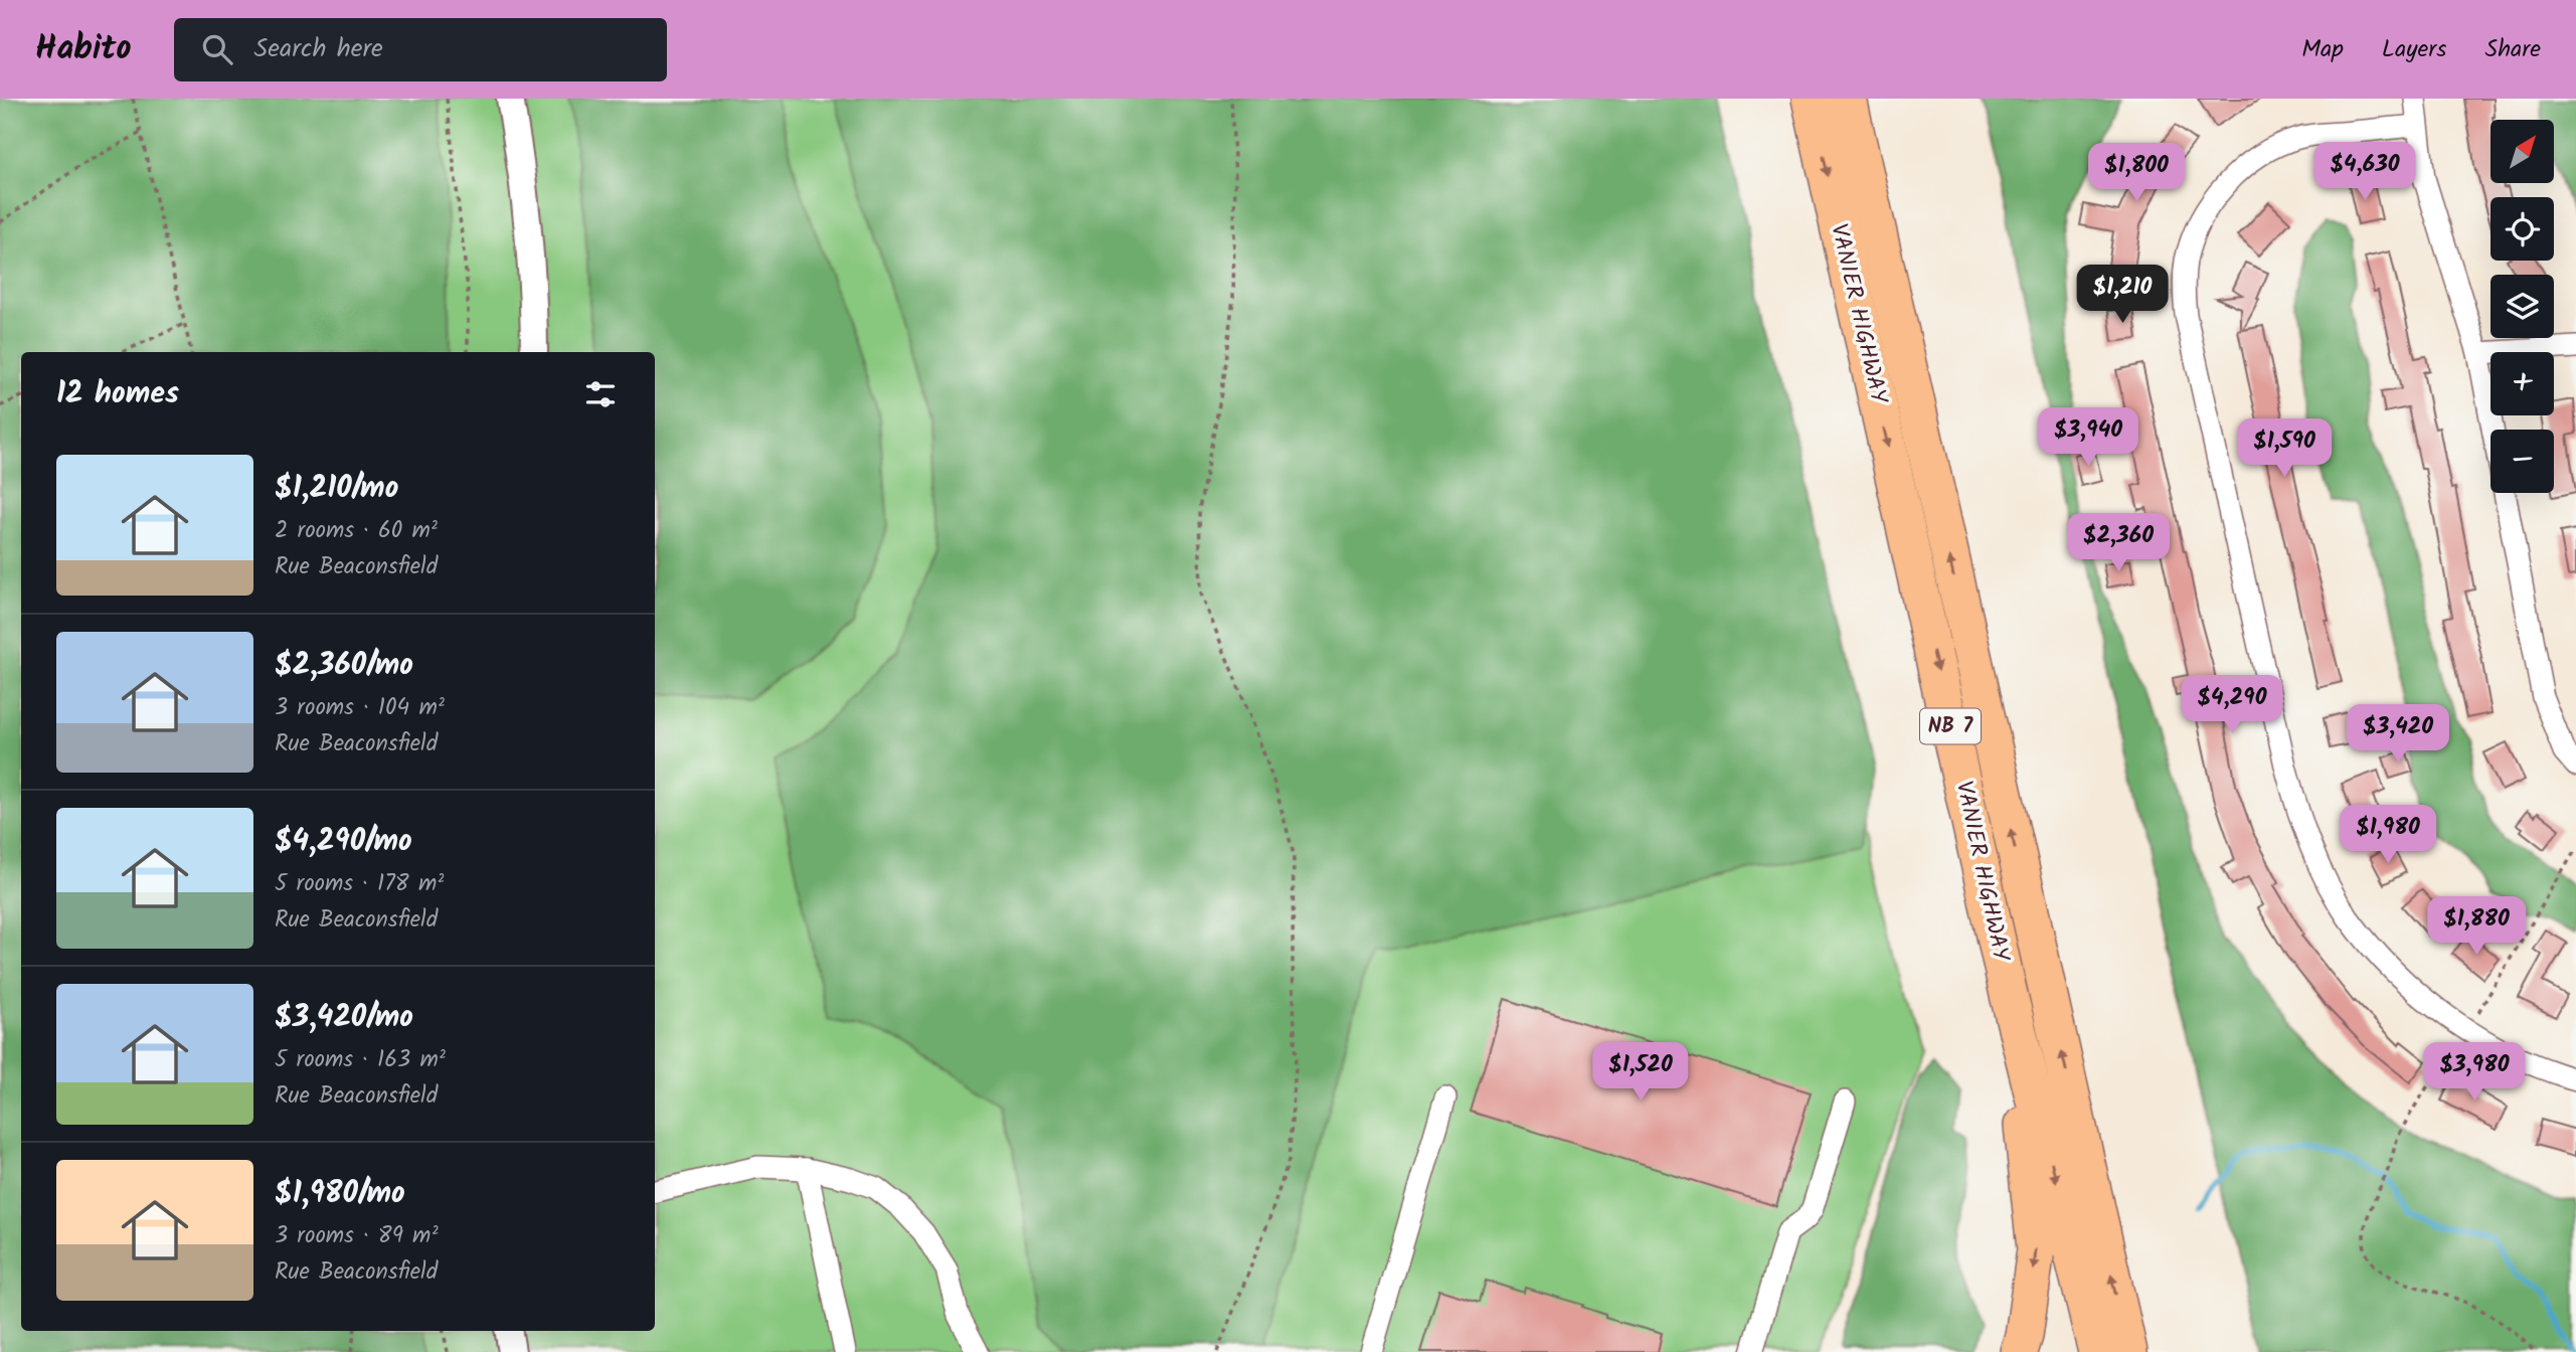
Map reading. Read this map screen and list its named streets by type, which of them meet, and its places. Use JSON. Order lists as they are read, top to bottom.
{
  "streets": {
    "highway": ["VANIER HIGHWAY", "NB 7"]
  },
  "north": "top right",
  "page": {
    "header": "Habito",
    "search": "Search here",
    "nav": ["Map", "Layers", "Share"],
    "map_buttons": ["+", "−"],
    "price": [
      "$4,630",
      "$1,800",
      "$1,210",
      "$3,940",
      "$1,590",
      "$2,360",
      "$4,290",
      "$3,420",
      "$1,980",
      "$1,880",
      "$1,520",
      "$3,980"
    ],
    "heading": "12 homes",
    "list": [
      {
        "name": "$1,210/mo",
        "note": "2 rooms · 60 m² · Rue Beaconsfield"
      },
      {
        "name": "$2,360/mo",
        "note": "3 rooms · 104 m² · Rue Beaconsfield"
      },
      {
        "name": "$4,290/mo",
        "note": "5 rooms · 178 m² · Rue Beaconsfield"
      },
      {
        "name": "$3,420/mo",
        "note": "5 rooms · 163 m² · Rue Beaconsfield"
      },
      {
        "name": "$1,980/mo",
        "note": "3 rooms · 89 m² · Rue Beaconsfield"
      }
    ]
  }
}
